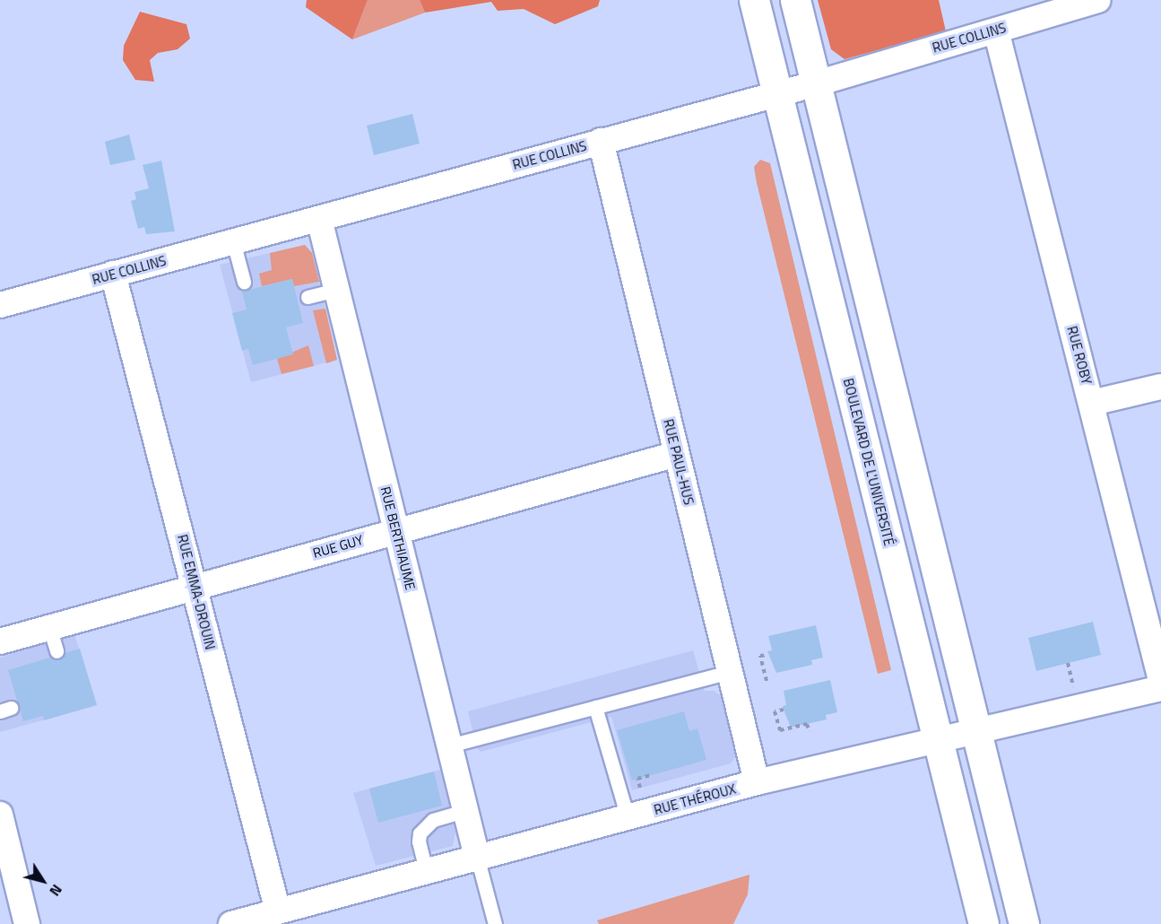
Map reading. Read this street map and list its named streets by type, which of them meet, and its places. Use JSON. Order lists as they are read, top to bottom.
{
  "streets": {
    "main road": ["BOULEVARD DE L'UNIVERSITÉ"],
    "street": [
      "RUE COLLINS",
      "RUE ROBY",
      "RUE PAUL-HUS",
      "RUE BERTHIAUME",
      "RUE GUY",
      "RUE EMMA-DROUIN",
      "RUE THÉROUX"
    ]
  },
  "crossings": [
    ["RUE COLLINS", "RUE ROBY"],
    ["RUE COLLINS", "RUE PAUL-HUS"],
    ["RUE COLLINS", "BOULEVARD DE L'UNIVERSITÉ"],
    ["RUE COLLINS", "RUE BERTHIAUME"],
    ["RUE COLLINS", "RUE EMMA-DROUIN"],
    ["RUE PAUL-HUS", "RUE GUY"],
    ["RUE PAUL-HUS", "RUE THÉROUX"],
    ["BOULEVARD DE L'UNIVERSITÉ", "RUE THÉROUX"],
    ["RUE BERTHIAUME", "RUE GUY"],
    ["RUE BERTHIAUME", "RUE THÉROUX"],
    ["RUE GUY", "RUE EMMA-DROUIN"],
    ["RUE EMMA-DROUIN", "RUE THÉROUX"]
  ],
  "north": "bottom right"
}
